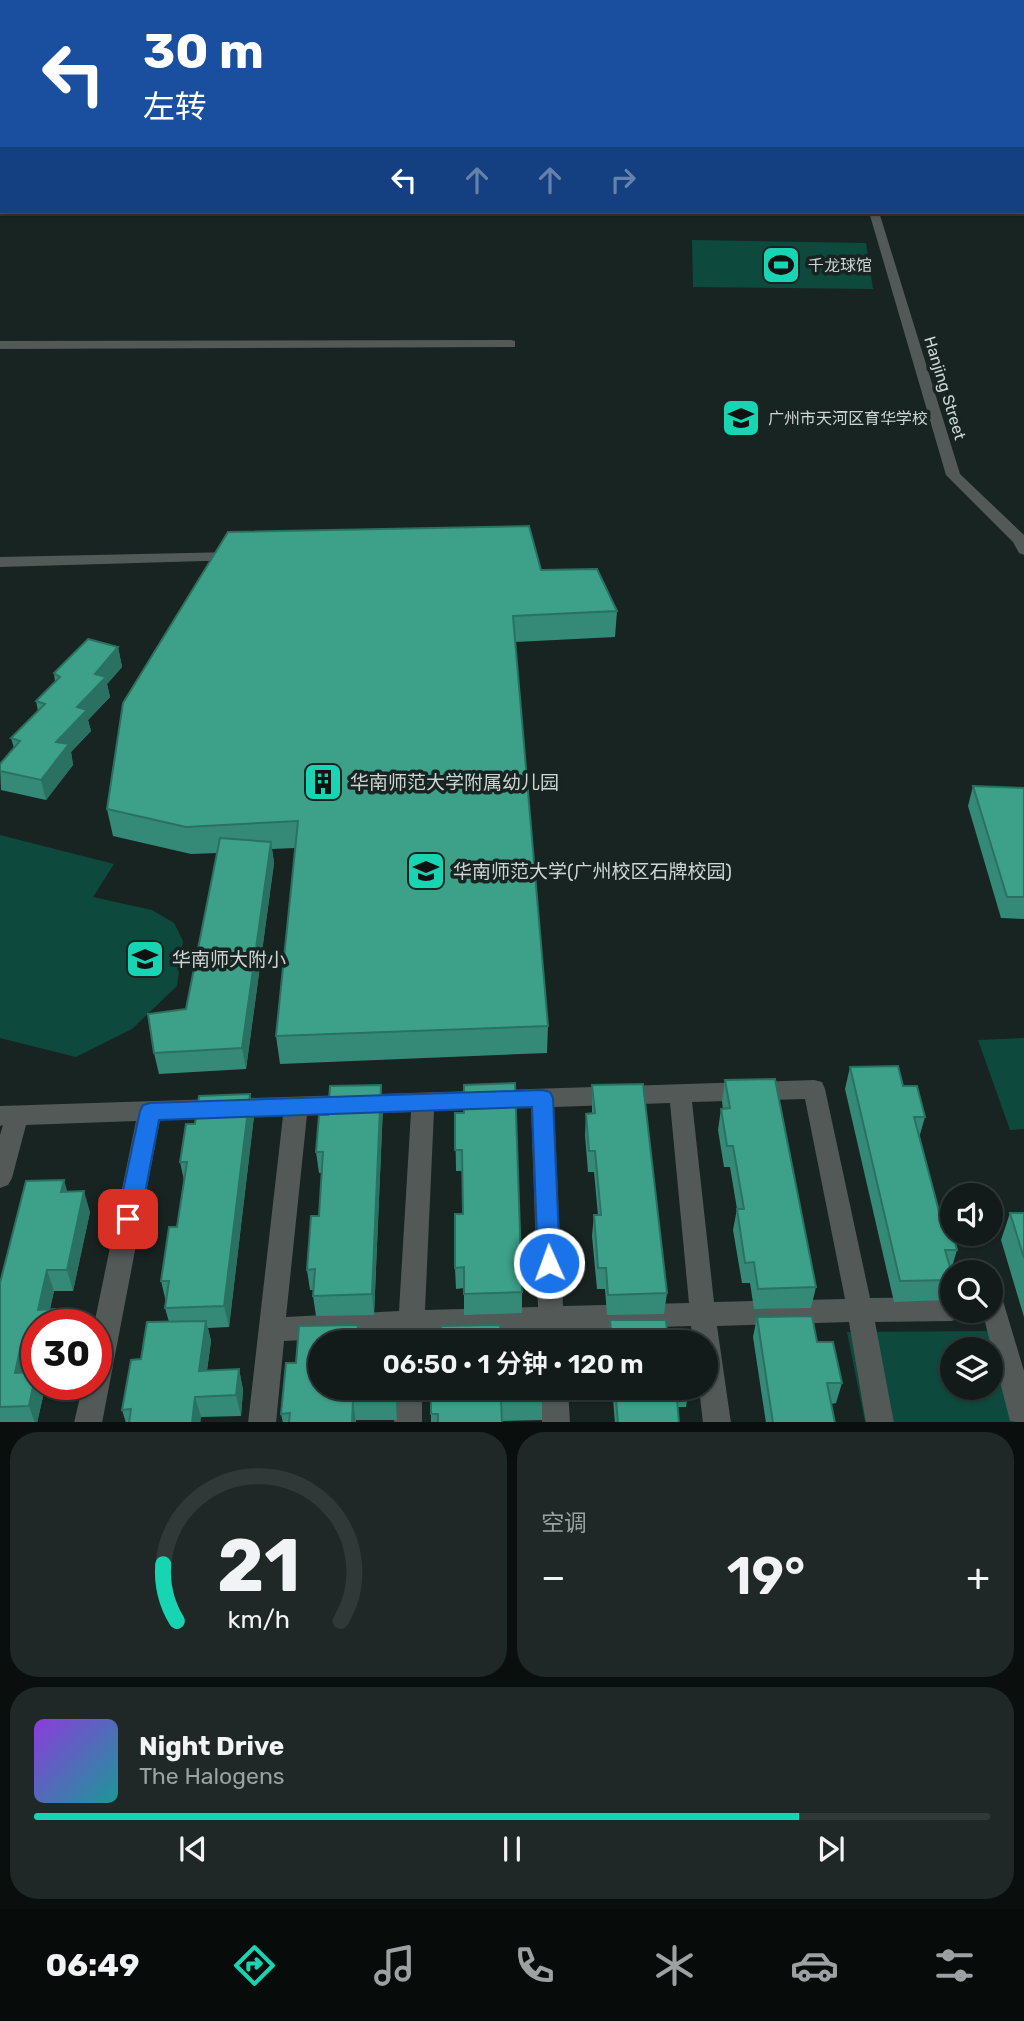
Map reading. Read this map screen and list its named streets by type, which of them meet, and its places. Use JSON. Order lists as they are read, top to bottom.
{
  "streets": {
    "street": ["Hanjing Street"]
  },
  "places": {
    "sports": ["千龙球馆"],
    "school or university": ["广州市天河区育华学校", "华南师范大学(广州校区石牌校园)", "华南师大附小"],
    "building": ["华南师范大学附属幼儿园"]
  },
  "page": {
    "turn": ["30 m", "左转"],
    "limit": "30",
    "trip": "06:50 · 1 分钟 · 120 m",
    "tile": "空调",
    "heat": ["−", "19°", "+"],
    "song": ["Night Drive", "The Halogens"],
    "tabs": "06:49",
    "gauge": ["21", "km/h"]
  }
}
